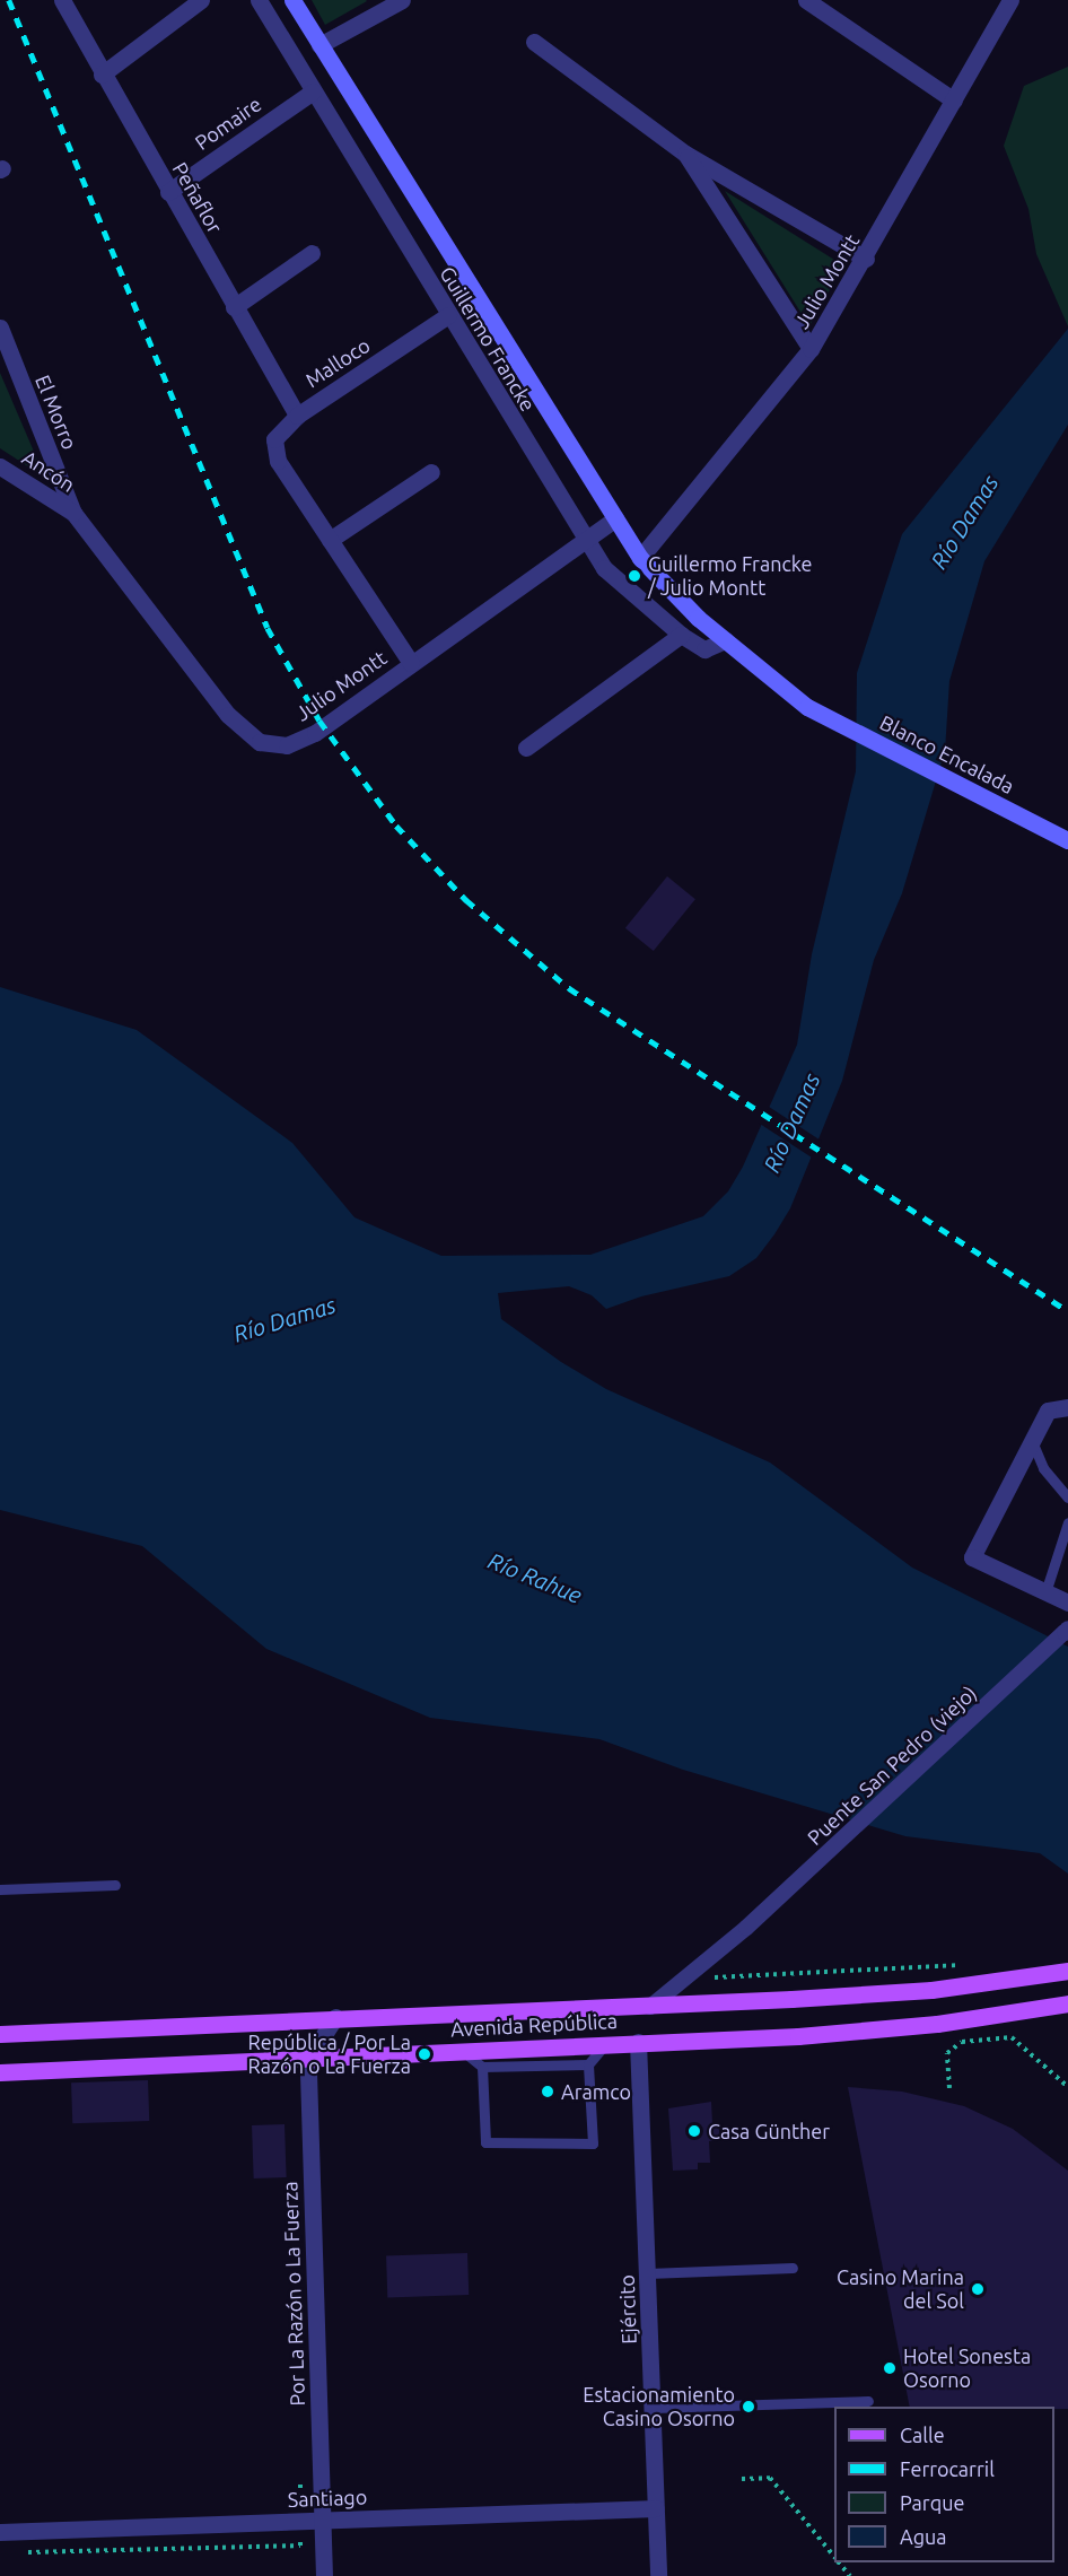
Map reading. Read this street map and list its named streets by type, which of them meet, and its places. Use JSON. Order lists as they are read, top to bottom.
{
  "streets": {
    "main road": ["Guillermo Francke", "Blanco Encalada", "Avenida República"],
    "street": [
      "Pomaire",
      "Peñaflor",
      "Julio Montt",
      "Malloco",
      "El Morro",
      "Ancón",
      "Puente San Pedro (viejo)",
      "Por La Razón o La Fuerza",
      "Ejército",
      "Santiago"
    ]
  },
  "crossings": [
    ["Pomaire", "Peñaflor"],
    ["Pomaire", "Guillermo Francke"],
    ["Peñaflor", "Malloco"],
    ["Julio Montt", "Guillermo Francke"],
    ["Julio Montt", "El Morro"],
    ["Julio Montt", "Ancón"],
    ["Guillermo Francke", "Malloco"],
    ["Guillermo Francke", "Blanco Encalada"],
    ["El Morro", "Ancón"],
    ["Puente San Pedro (viejo)", "Avenida República"],
    ["Avenida República", "Por La Razón o La Fuerza"],
    ["Avenida República", "Ejército"],
    ["Por La Razón o La Fuerza", "Santiago"],
    ["Ejército", "Santiago"]
  ],
  "water": ["Río Damas", "Río Rahue"],
  "places": [
    "Guillermo Francke / Julio Montt",
    "República / Por La Razón o La Fuerza",
    "Aramco",
    "Casa Günther",
    "Casino Marina del Sol",
    "Hotel Sonesta Osorno",
    "Estacionamiento Casino Osorno"
  ],
  "legend": [
    "Calle",
    "Ferrocarril",
    "Parque",
    "Agua"
  ]
}
